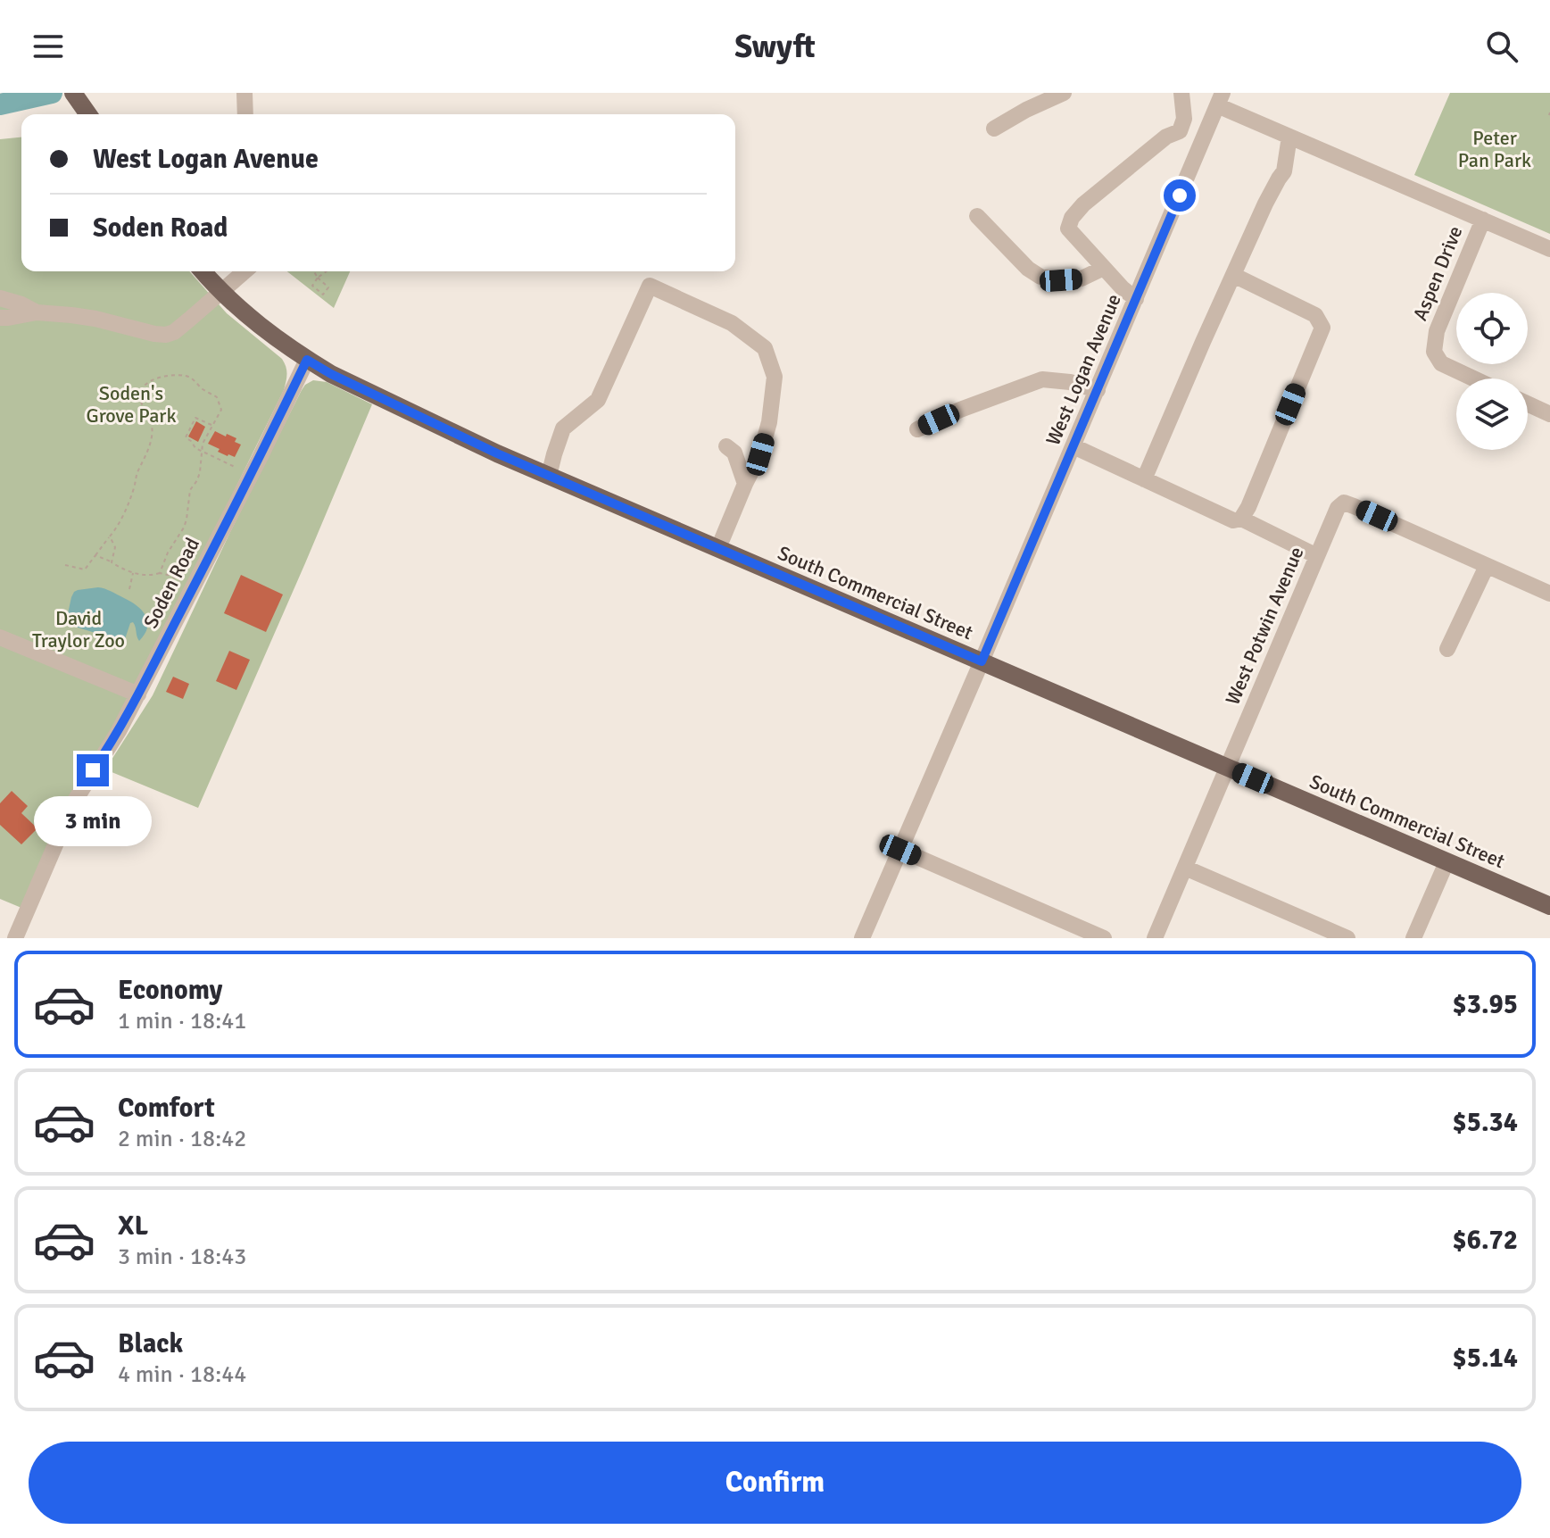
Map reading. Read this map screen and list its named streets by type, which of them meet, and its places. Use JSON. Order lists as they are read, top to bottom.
{
  "streets": {
    "main road": ["South Commercial Street"],
    "street": [
      "Aspen Drive",
      "West Logan Avenue",
      "Soden Road",
      "West Potwin Avenue"
    ]
  },
  "crossings": [
    ["West Logan Avenue", "South Commercial Street"],
    ["Soden Road", "South Commercial Street"],
    ["South Commercial Street", "West Potwin Avenue"]
  ],
  "parks": ["Peter Pan Park", "Soden's Grove Park", "David Traylor Zoo"],
  "page": {
    "header": "Swyft",
    "banner": ["West Logan Avenue", "Soden Road"],
    "bubble": "3 min",
    "list": [
      {
        "name": "Economy",
        "note": "1 min · 18:41",
        "value": "$3.95"
      },
      {
        "name": "Comfort",
        "note": "2 min · 18:42",
        "value": "$5.34"
      },
      {
        "name": "XL",
        "note": "3 min · 18:43",
        "value": "$6.72"
      },
      {
        "name": "Black",
        "note": "4 min · 18:44",
        "value": "$5.14"
      }
    ],
    "buttons": "Confirm"
  }
}
